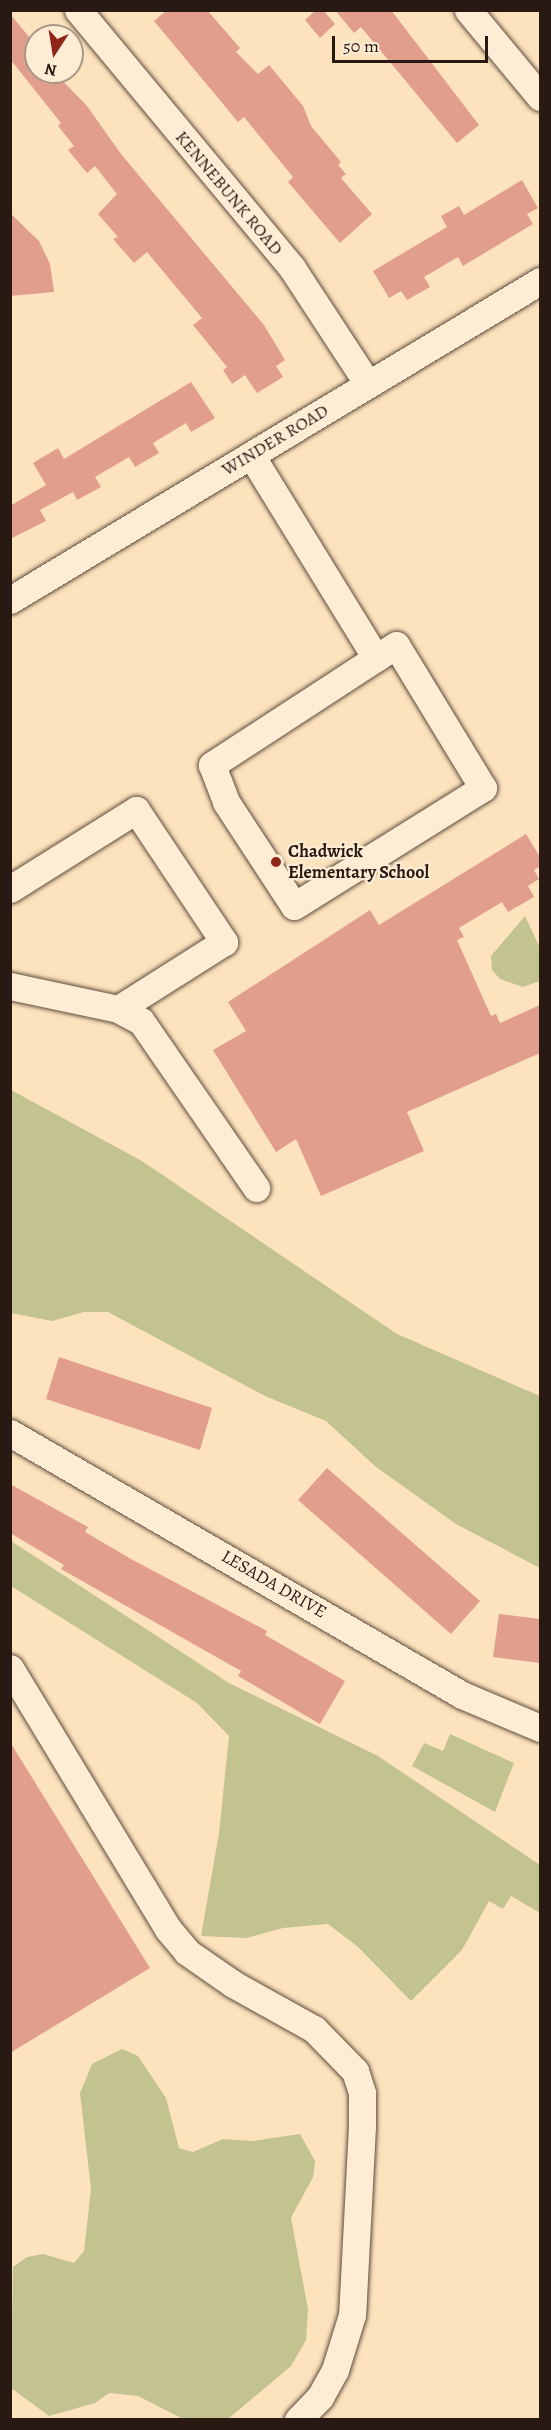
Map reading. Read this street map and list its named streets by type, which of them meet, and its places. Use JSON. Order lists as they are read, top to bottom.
{
  "streets": {
    "street": ["KENNEBUNK ROAD", "WINDER ROAD", "LESADA DRIVE"]
  },
  "crossings": [
    ["KENNEBUNK ROAD", "WINDER ROAD"]
  ],
  "places": ["Chadwick Elementary School"],
  "scale_bar": "50 m",
  "north": "bottom"
}
